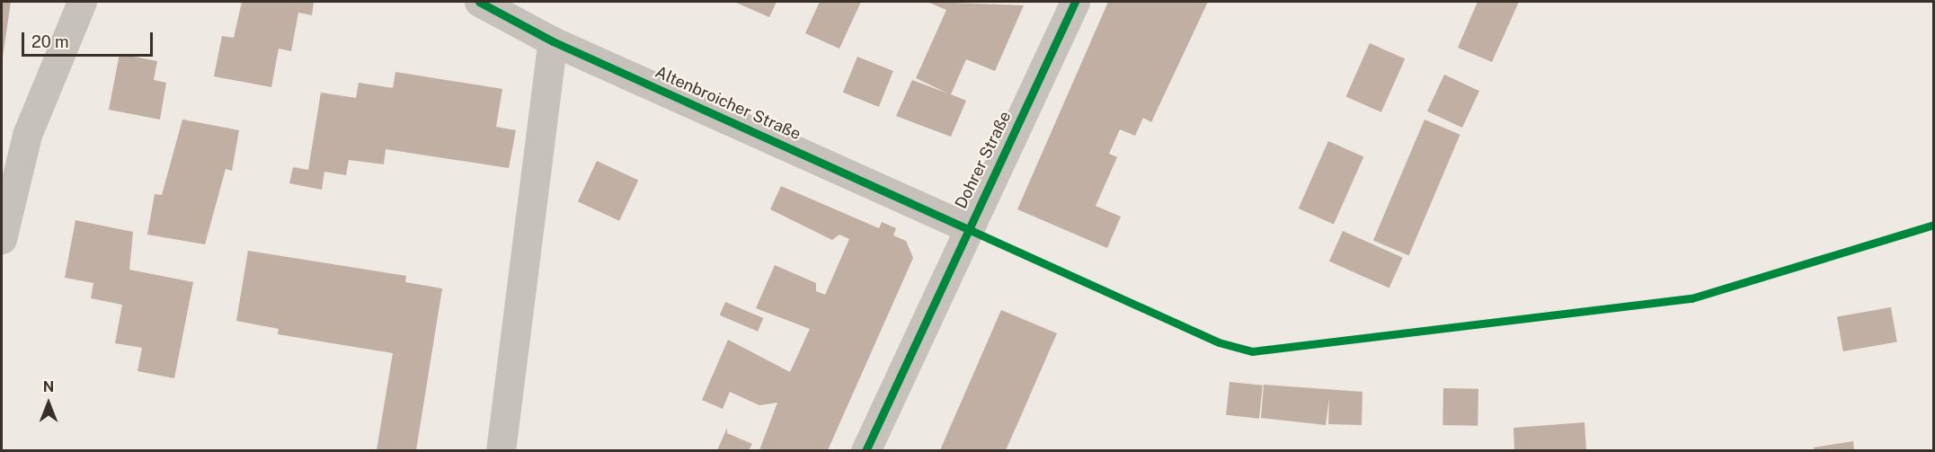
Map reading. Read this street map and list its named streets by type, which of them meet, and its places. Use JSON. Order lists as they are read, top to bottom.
{
  "streets": {
    "street": ["Altenbroicher Straße", "Dohrer Straße"]
  },
  "crossings": [
    ["Altenbroicher Straße", "Dohrer Straße"]
  ],
  "scale_bar": "20 m",
  "north": "top"
}
